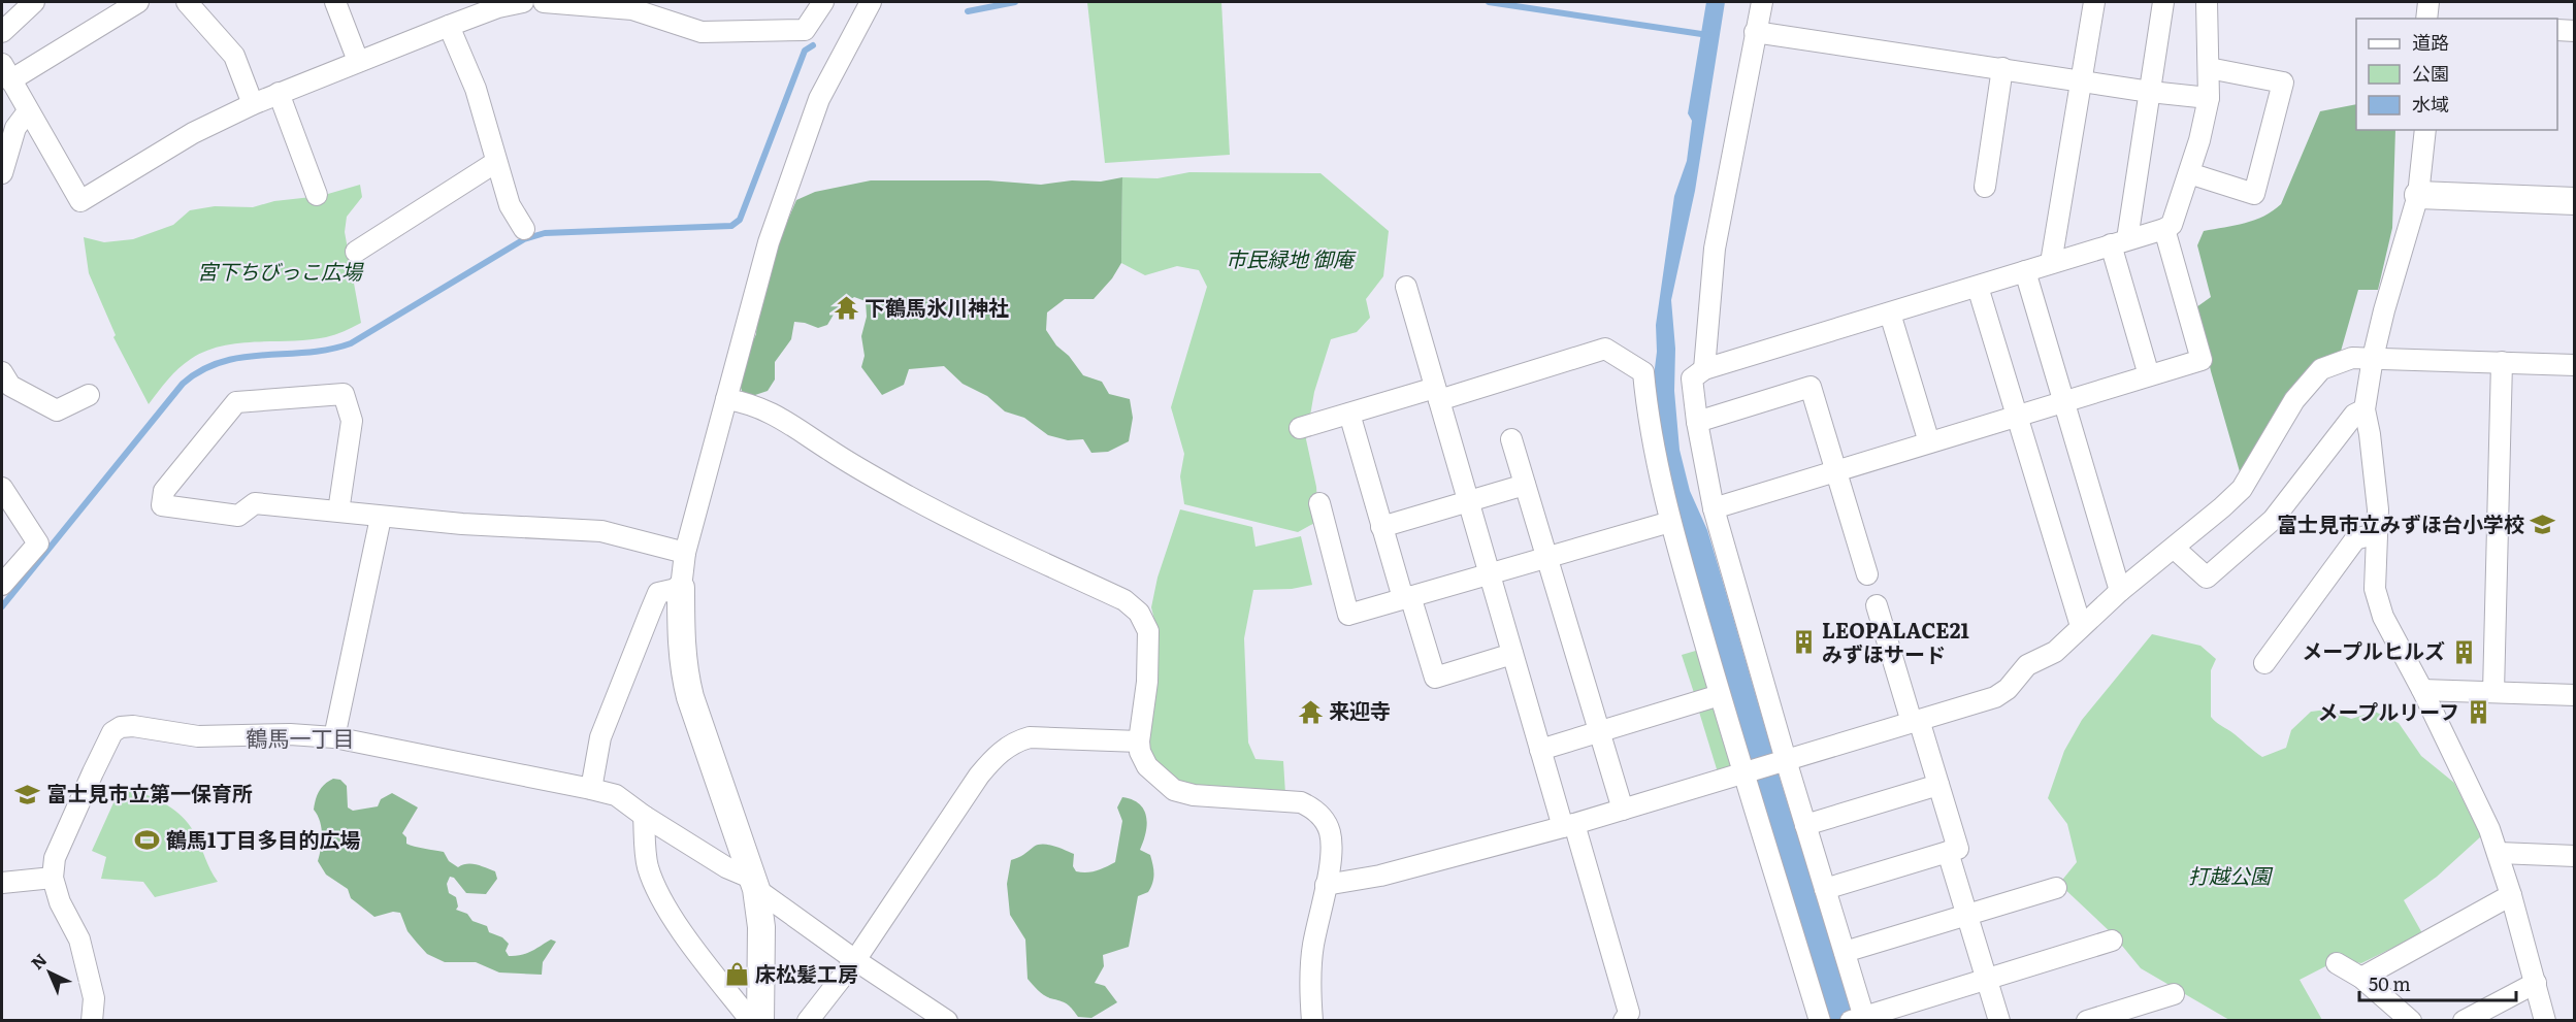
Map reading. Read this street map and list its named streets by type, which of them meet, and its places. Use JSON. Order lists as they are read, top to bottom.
{
  "districts": ["鶴馬一丁目"],
  "parks": ["市民緑地 御庵", "宮下ちびっこ広場", "打越公園"],
  "places": {
    "temple": ["下鶴馬氷川神社", "来迎寺"],
    "school or university": ["富士見市立みずほ台小学校", "富士見市立第一保育所"],
    "building": ["LEOPALACE21 みずほサード", "メープルヒルズ", "メープルリーフ"],
    "sports": ["鶴馬1丁目多目的広場"],
    "shop": ["床松髪工房"]
  },
  "legend": ["道路", "公園", "水域"],
  "scale_bar": "50 m",
  "north": "top left"
}
